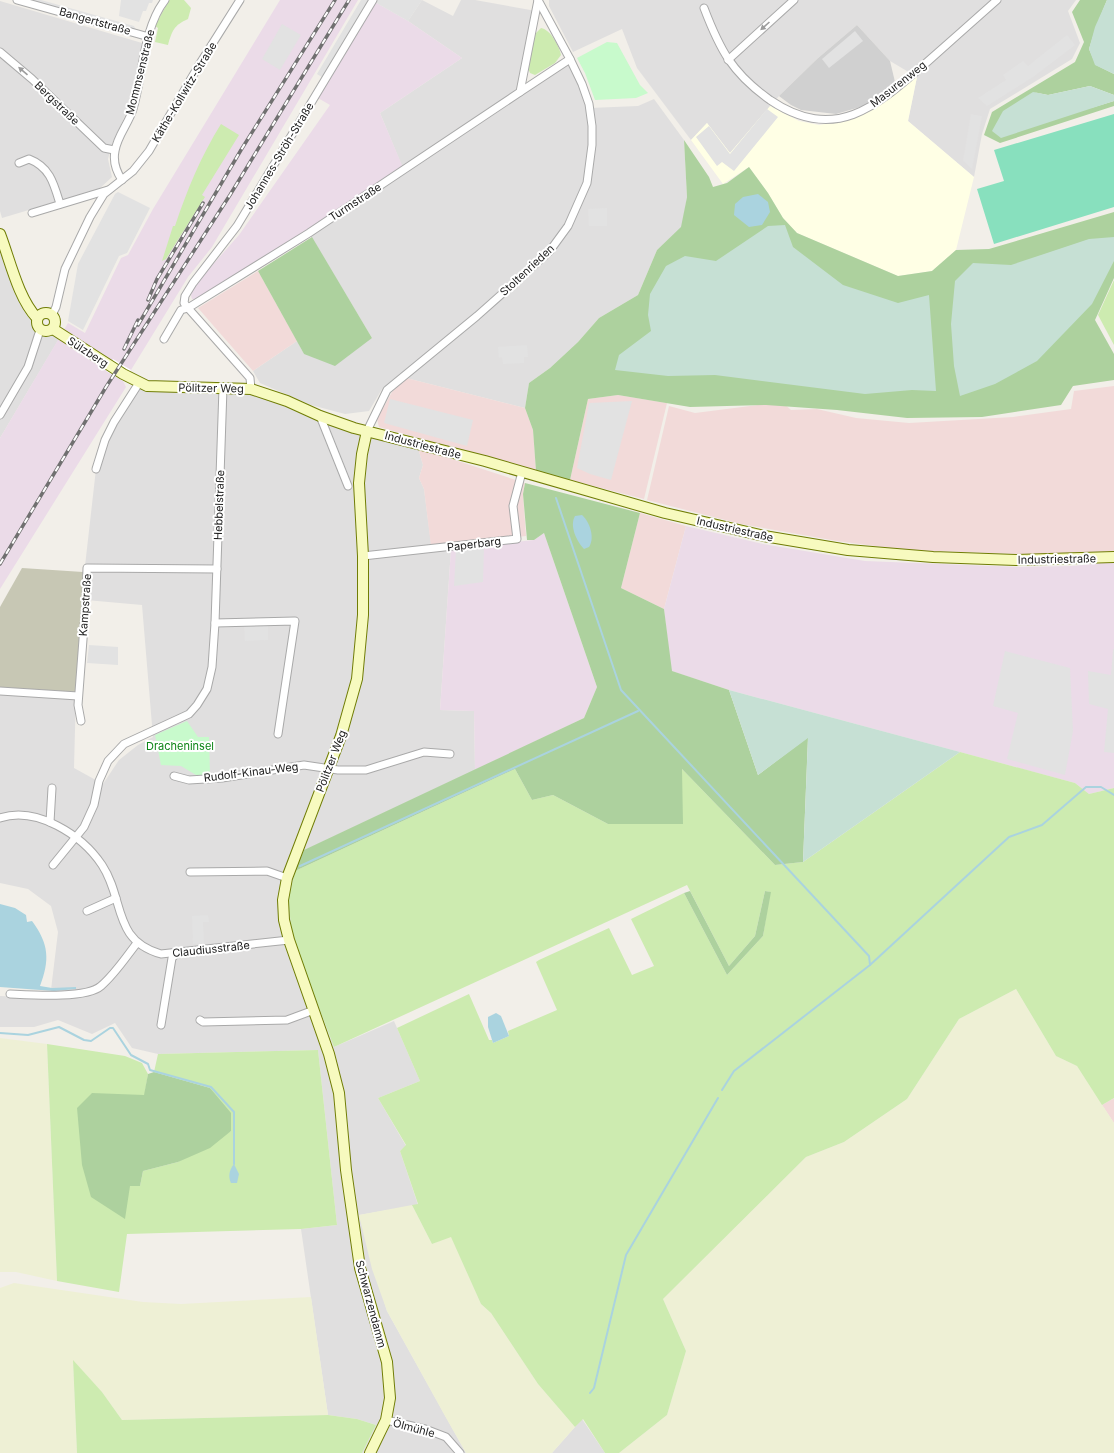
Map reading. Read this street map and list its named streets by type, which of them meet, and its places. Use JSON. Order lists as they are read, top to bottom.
{
  "streets": {
    "main road": [
      "Sülzberg",
      "Pölitzer Weg",
      "Industriestraße",
      "Schwarzendamm"
    ],
    "street": [
      "Bangertstraße",
      "Mommsenstraße",
      "Masurenweg",
      "Käthe-Kollwitz-Straße",
      "Bergstraße",
      "Johannes-Ströh-Straße",
      "Turmstraße",
      "Stoltenrieden",
      "Hebbelstraße",
      "Paperbarg",
      "Kampstraße",
      "Rudolf-Kinau-Weg",
      "Claudiusstraße",
      "Ölmühle"
    ]
  },
  "crossings": [
    ["Bangertstraße", "Mommsenstraße"],
    ["Mommsenstraße", "Bergstraße"],
    ["Johannes-Ströh-Straße", "Turmstraße"],
    ["Turmstraße", "Stoltenrieden"],
    ["Stoltenrieden", "Pölitzer Weg"],
    ["Stoltenrieden", "Industriestraße"],
    ["Sülzberg", "Pölitzer Weg"],
    ["Pölitzer Weg", "Industriestraße"],
    ["Pölitzer Weg", "Hebbelstraße"],
    ["Pölitzer Weg", "Paperbarg"],
    ["Pölitzer Weg", "Rudolf-Kinau-Weg"],
    ["Pölitzer Weg", "Claudiusstraße"],
    ["Pölitzer Weg", "Schwarzendamm"],
    ["Industriestraße", "Paperbarg"],
    ["Hebbelstraße", "Kampstraße"],
    ["Hebbelstraße", "Claudiusstraße"],
    ["Schwarzendamm", "Ölmühle"]
  ],
  "one_way": ["Bergstraße"],
  "parks": ["Dracheninsel"]
}
